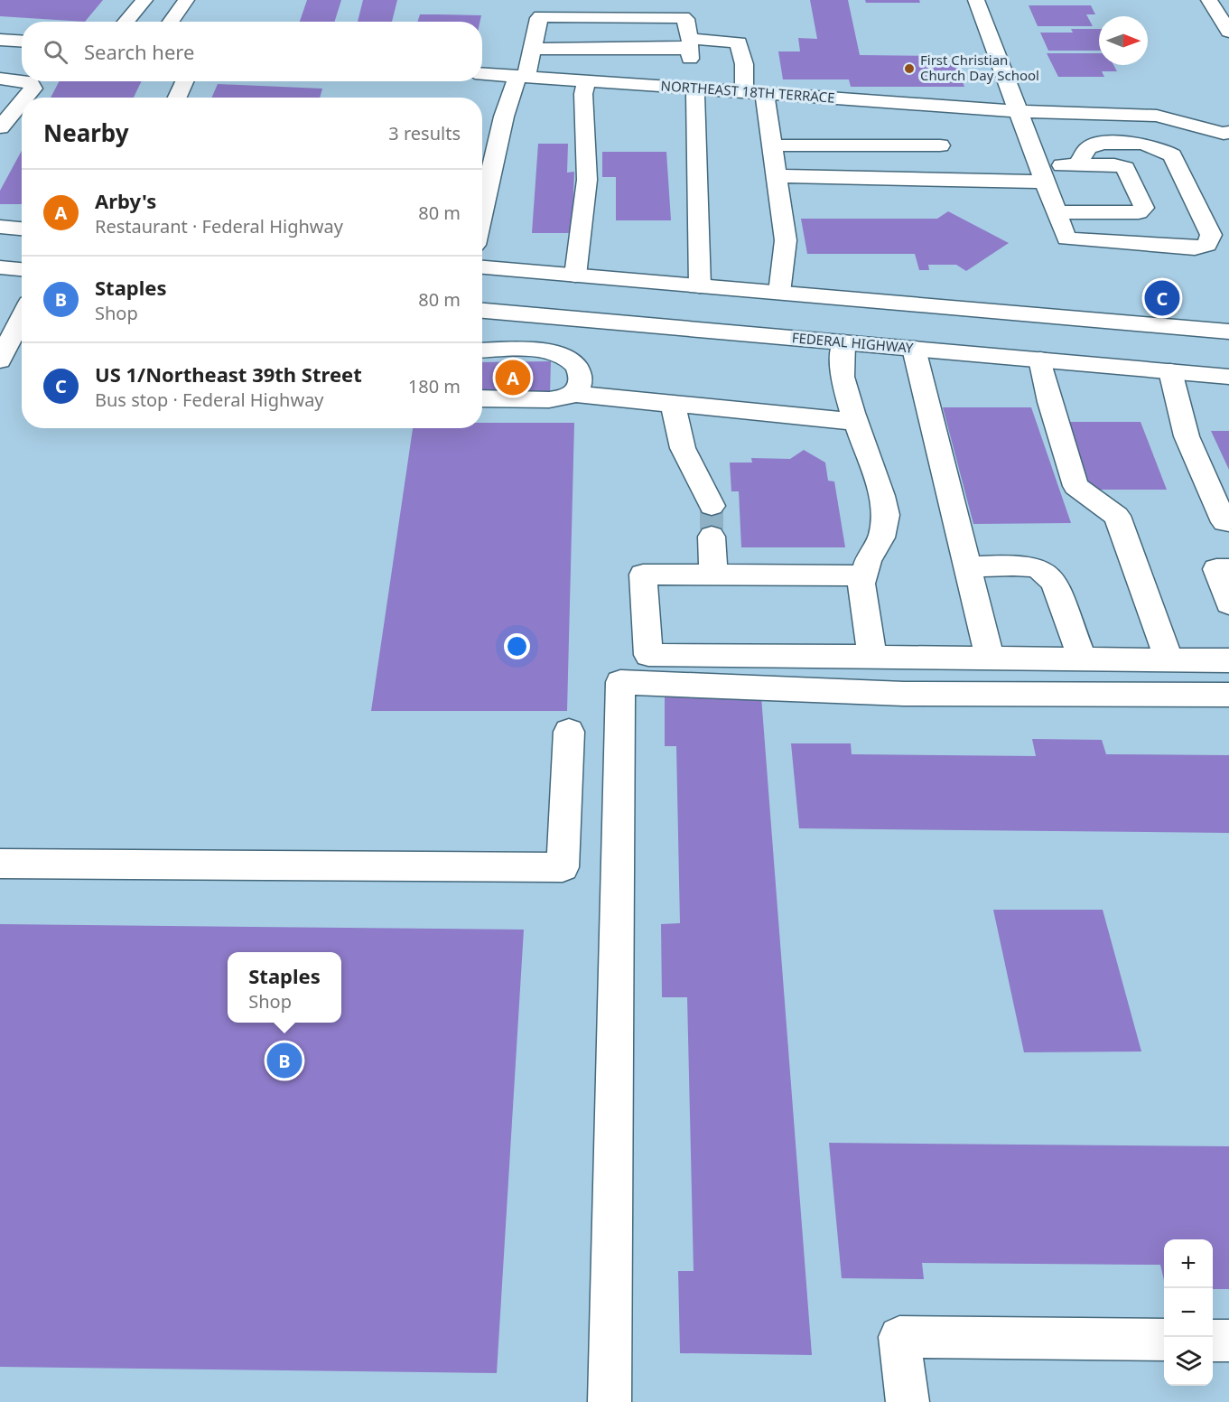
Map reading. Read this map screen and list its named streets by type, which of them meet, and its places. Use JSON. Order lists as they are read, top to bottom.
{
  "streets": {
    "main road": ["NORTHEAST 18TH TERRACE", "FEDERAL HIGHWAY"]
  },
  "places": ["First Christian Church Day School"],
  "north": "right",
  "page": {
    "search": "Search here",
    "heading": ["Nearby", "3 results"],
    "list": [
      {
        "mark": "A",
        "name": "Arby's",
        "note": "Restaurant · Federal Highway",
        "value": "80 m"
      },
      {
        "mark": "B",
        "name": "Staples",
        "note": "Shop",
        "value": "80 m"
      },
      {
        "mark": "C",
        "name": "US 1/Northeast 39th Street",
        "note": "Bus stop · Federal Highway",
        "value": "180 m"
      }
    ],
    "pins": ["C", "A", "B"],
    "popup": ["Staples", "Shop"],
    "map_buttons": ["+", "−"]
  }
}
